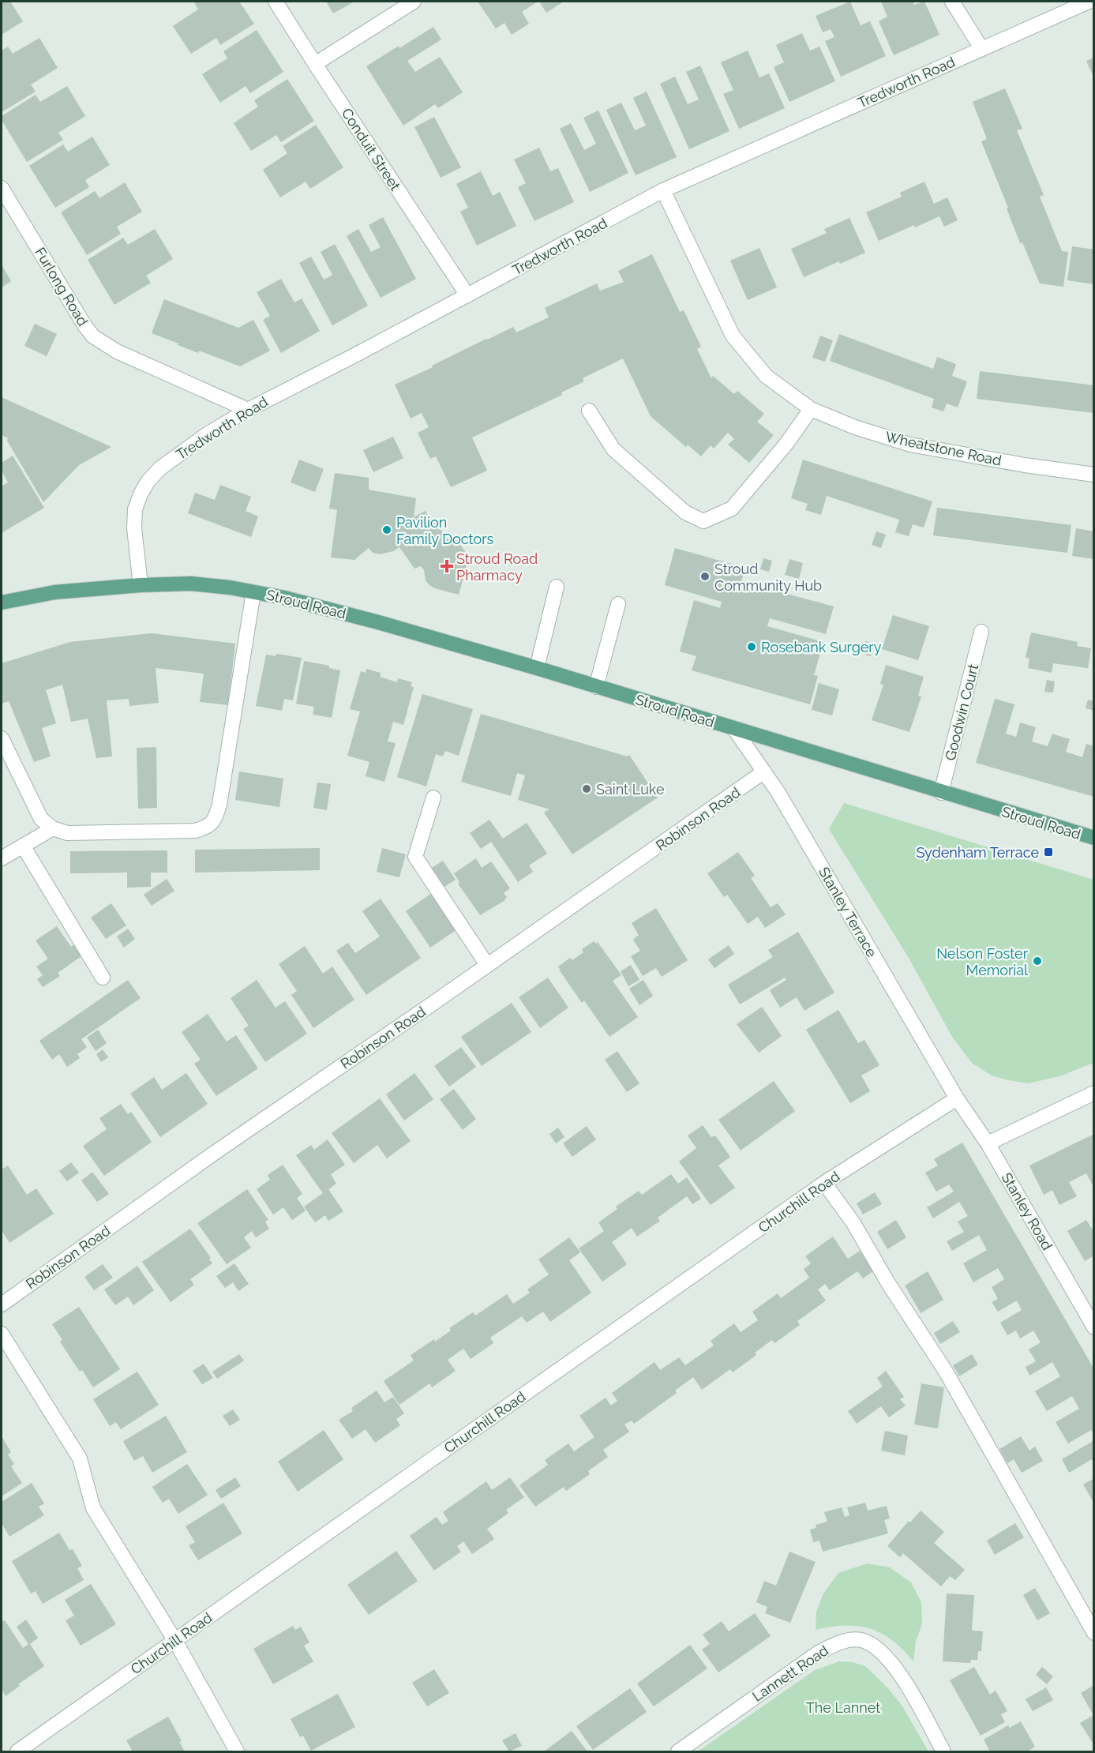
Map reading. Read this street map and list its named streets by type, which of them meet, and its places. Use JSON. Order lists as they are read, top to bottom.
{
  "streets": {
    "main road": ["Stroud Road"],
    "street": [
      "Tredworth Road",
      "Conduit Street",
      "Furlong Road",
      "Wheatstone Road",
      "Goodwin Court",
      "Robinson Road",
      "Stanley Terrace",
      "Churchill Road",
      "Stanley Road",
      "Lannett Road"
    ]
  },
  "crossings": [
    ["Tredworth Road", "Conduit Street"],
    ["Tredworth Road", "Furlong Road"],
    ["Tredworth Road", "Wheatstone Road"],
    ["Tredworth Road", "Stroud Road"],
    ["Stroud Road", "Goodwin Court"],
    ["Stroud Road", "Stanley Terrace"],
    ["Robinson Road", "Stanley Terrace"],
    ["Stanley Terrace", "Churchill Road"],
    ["Stanley Terrace", "Stanley Road"],
    ["Churchill Road", "Stanley Road"]
  ],
  "parks": ["The Lannet"],
  "places": {
    "other": [
      "Pavilion Family Doctors",
      "Stroud Community Hub",
      "Rosebank Surgery",
      "Saint Luke",
      "Nelson Foster Memorial"
    ],
    "health": ["Stroud Road Pharmacy"],
    "transit": ["Sydenham Terrace"]
  }
}
